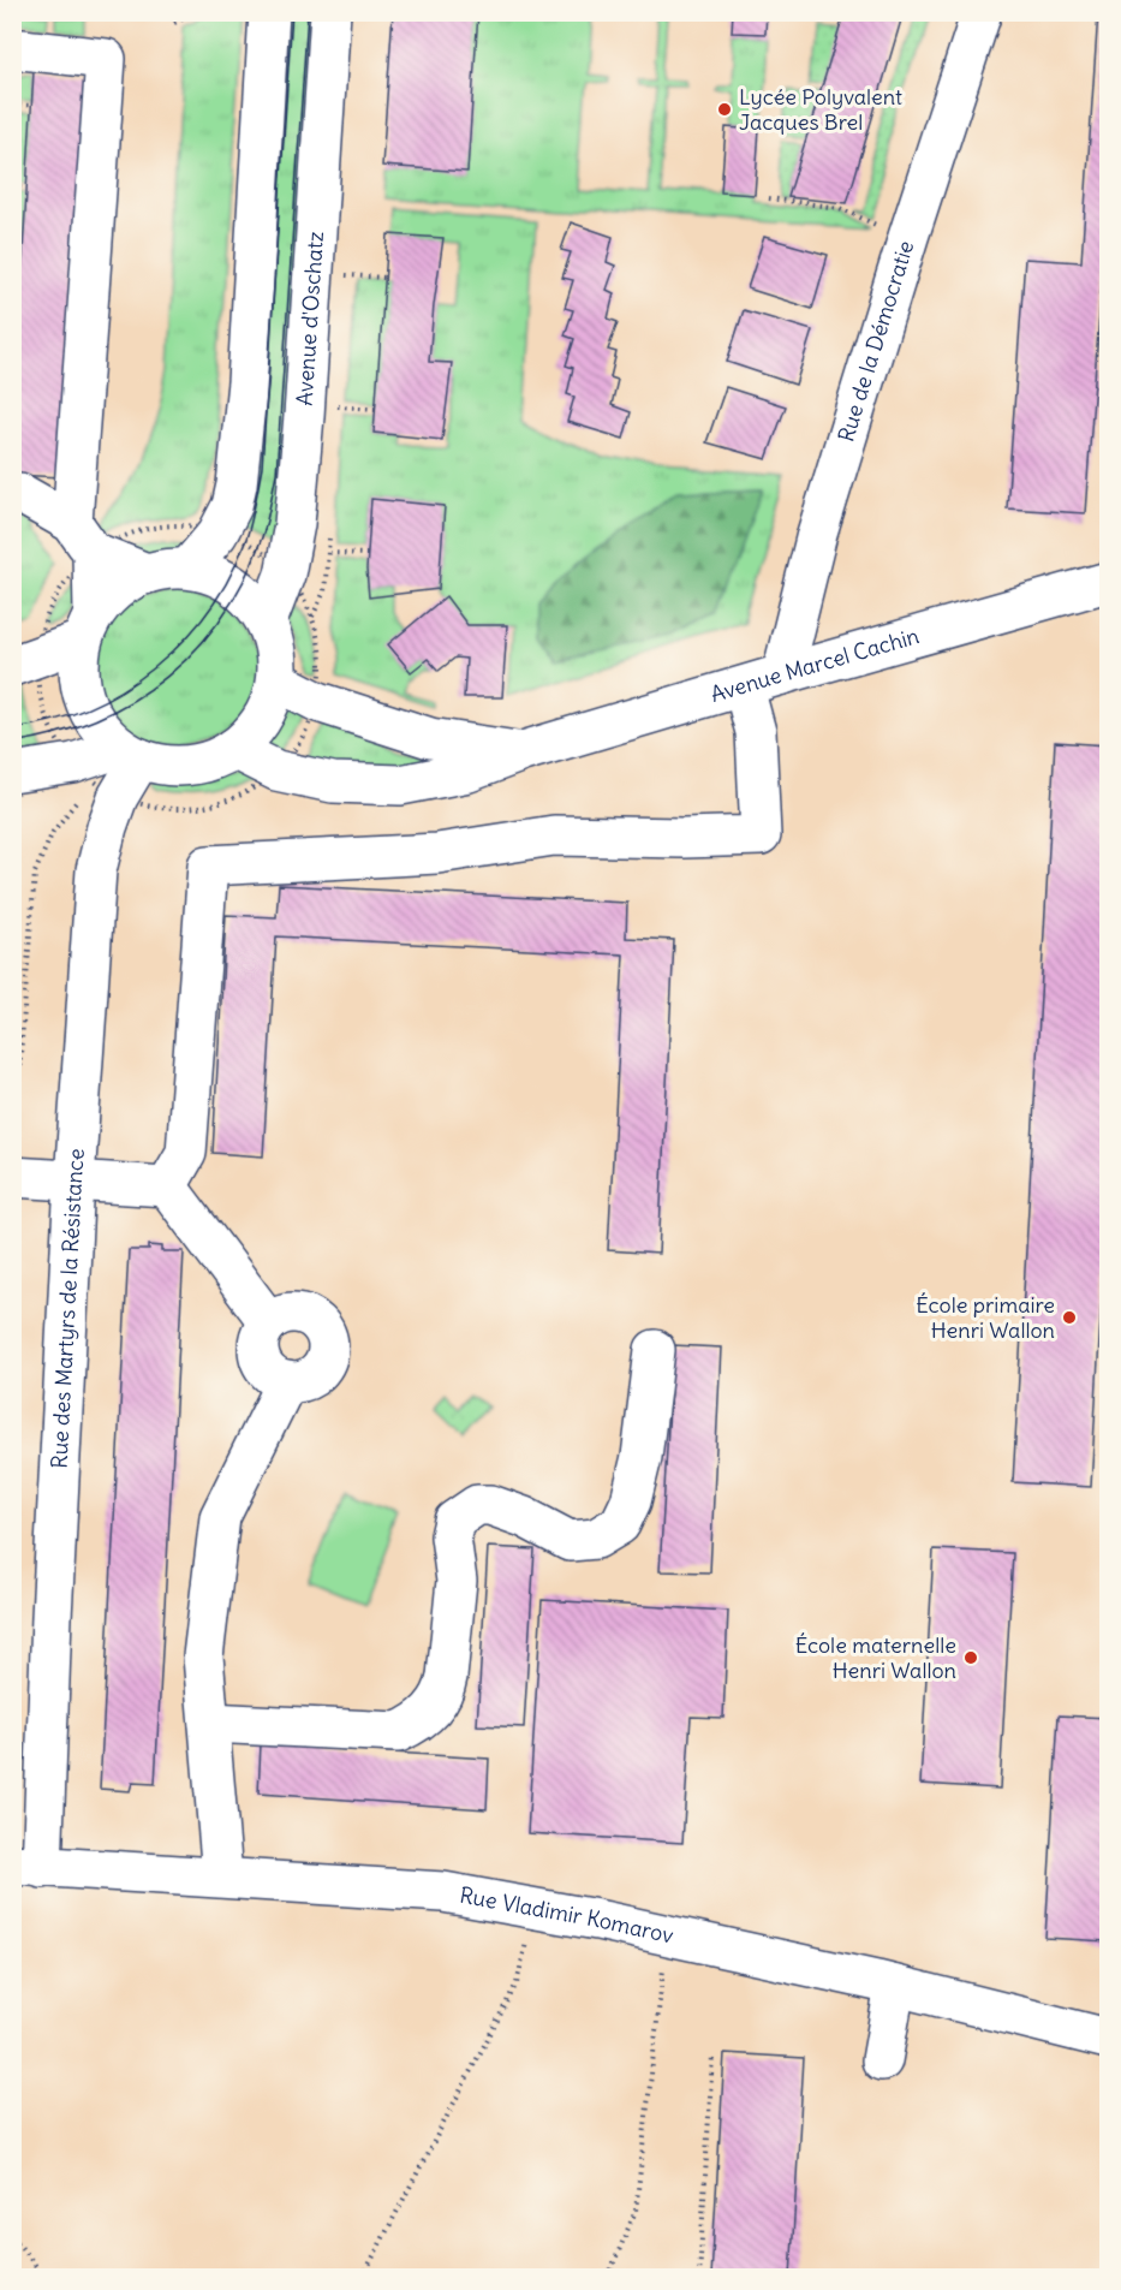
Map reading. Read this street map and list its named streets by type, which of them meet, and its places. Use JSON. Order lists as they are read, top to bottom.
{
  "streets": {
    "street": [
      "Avenue d'Oschatz",
      "Rue de la Démocratie",
      "Avenue Marcel Cachin",
      "Rue des Martyrs de la Résistance",
      "Rue Vladimir Komarov"
    ]
  },
  "crossings": [
    ["Avenue d'Oschatz", "Avenue Marcel Cachin"],
    ["Avenue d'Oschatz", "Rue des Martyrs de la Résistance"],
    ["Rue de la Démocratie", "Avenue Marcel Cachin"],
    ["Avenue Marcel Cachin", "Rue des Martyrs de la Résistance"],
    ["Rue des Martyrs de la Résistance", "Rue Vladimir Komarov"]
  ],
  "places": ["Lycée Polyvalent Jacques Brel", "École primaire Henri Wallon", "École maternelle Henri Wallon"]
}
